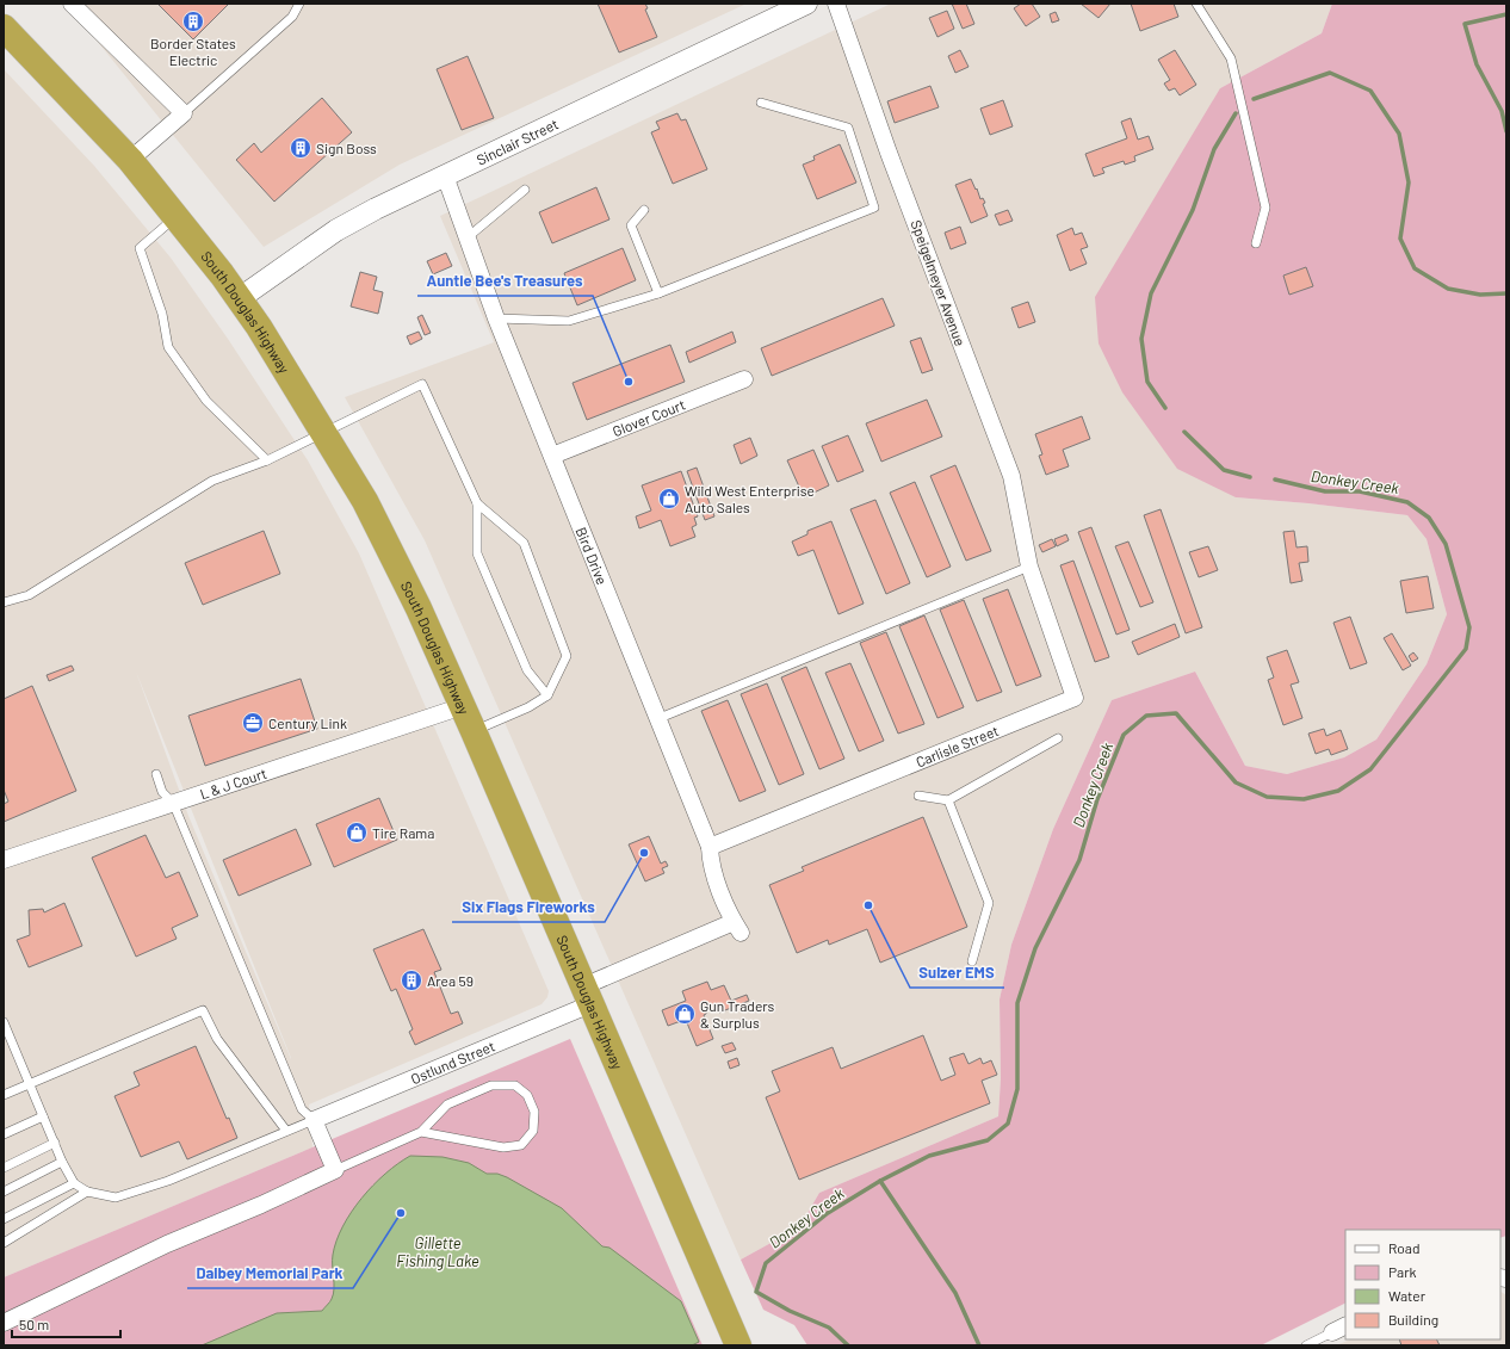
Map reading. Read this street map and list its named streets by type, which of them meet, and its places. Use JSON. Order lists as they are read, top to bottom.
{
  "streets": {
    "highway": ["South Douglas Highway"],
    "street": [
      "Sinclair Street",
      "Speigelmeyer Avenue",
      "Glover Court",
      "Bird Drive",
      "Carlisle Street",
      "L & J Court",
      "Ostlund Street"
    ]
  },
  "crossings": [
    ["Sinclair Street", "South Douglas Highway"],
    ["Sinclair Street", "Bird Drive"],
    ["Speigelmeyer Avenue", "Carlisle Street"],
    ["South Douglas Highway", "Bird Drive"],
    ["South Douglas Highway", "L & J Court"],
    ["South Douglas Highway", "Ostlund Street"],
    ["Glover Court", "Bird Drive"],
    ["Bird Drive", "Carlisle Street"],
    ["Bird Drive", "Ostlund Street"]
  ],
  "water": ["Donkey Creek", "Gillette Fishing Lake"],
  "places": {
    "building": ["Border States Electric", "Sign Boss", "Area 59"],
    "other": [
      "Auntie Bee's Treasures",
      "Six Flags Fireworks",
      "Sulzer EMS",
      "Dalbey Memorial Park"
    ],
    "shop": ["Wild West Enterprise Auto Sales", "Tire Rama", "Gun Traders & Surplus"],
    "office": ["Century Link"]
  },
  "legend": [
    "Road",
    "Park",
    "Water",
    "Building"
  ],
  "scale_bar": "50 m"
}
